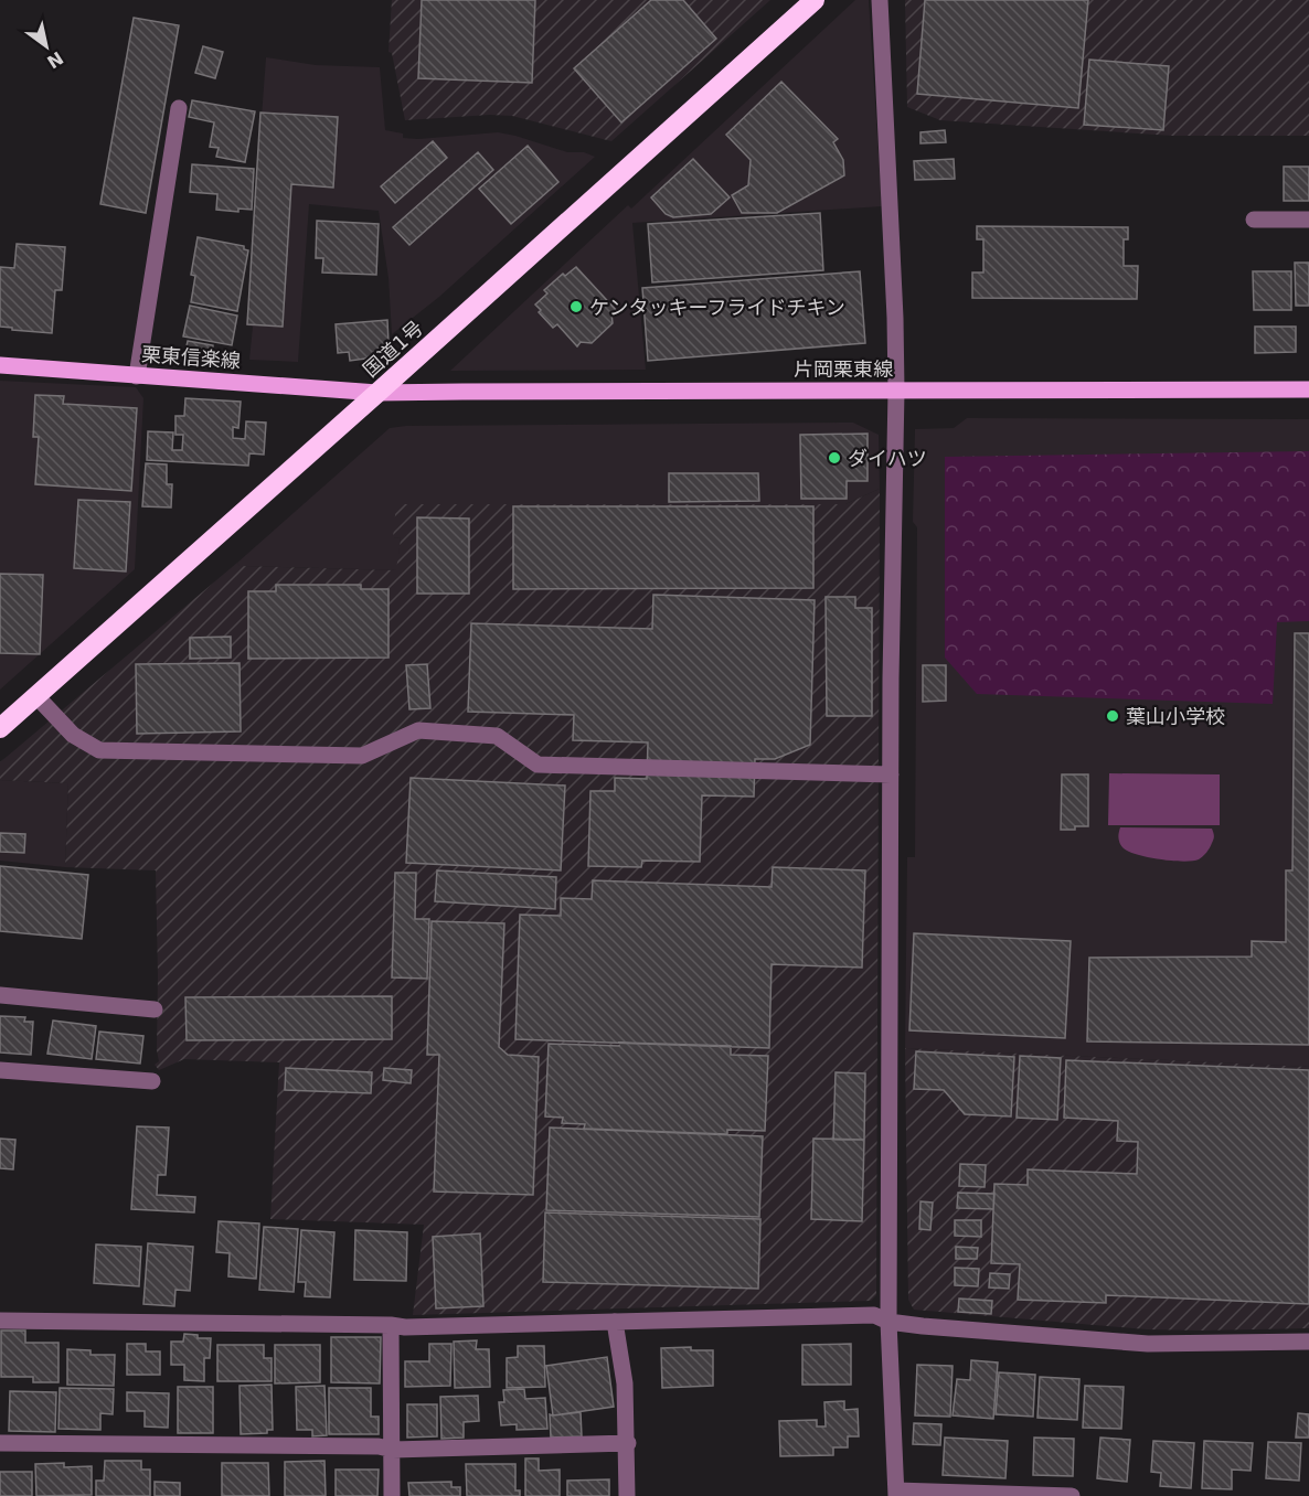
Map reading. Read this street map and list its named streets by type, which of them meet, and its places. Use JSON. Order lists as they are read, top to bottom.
{
  "streets": {
    "highway": ["国道1号"],
    "main road": ["栗東信楽線", "片岡栗東線"]
  },
  "crossings": [
    ["国道1号", "栗東信楽線"],
    ["国道1号", "片岡栗東線"],
    ["栗東信楽線", "片岡栗東線"]
  ],
  "places": ["ケンタッキーフライドチキン", "ダイハツ", "葉山小学校"],
  "north": "bottom right"
}
